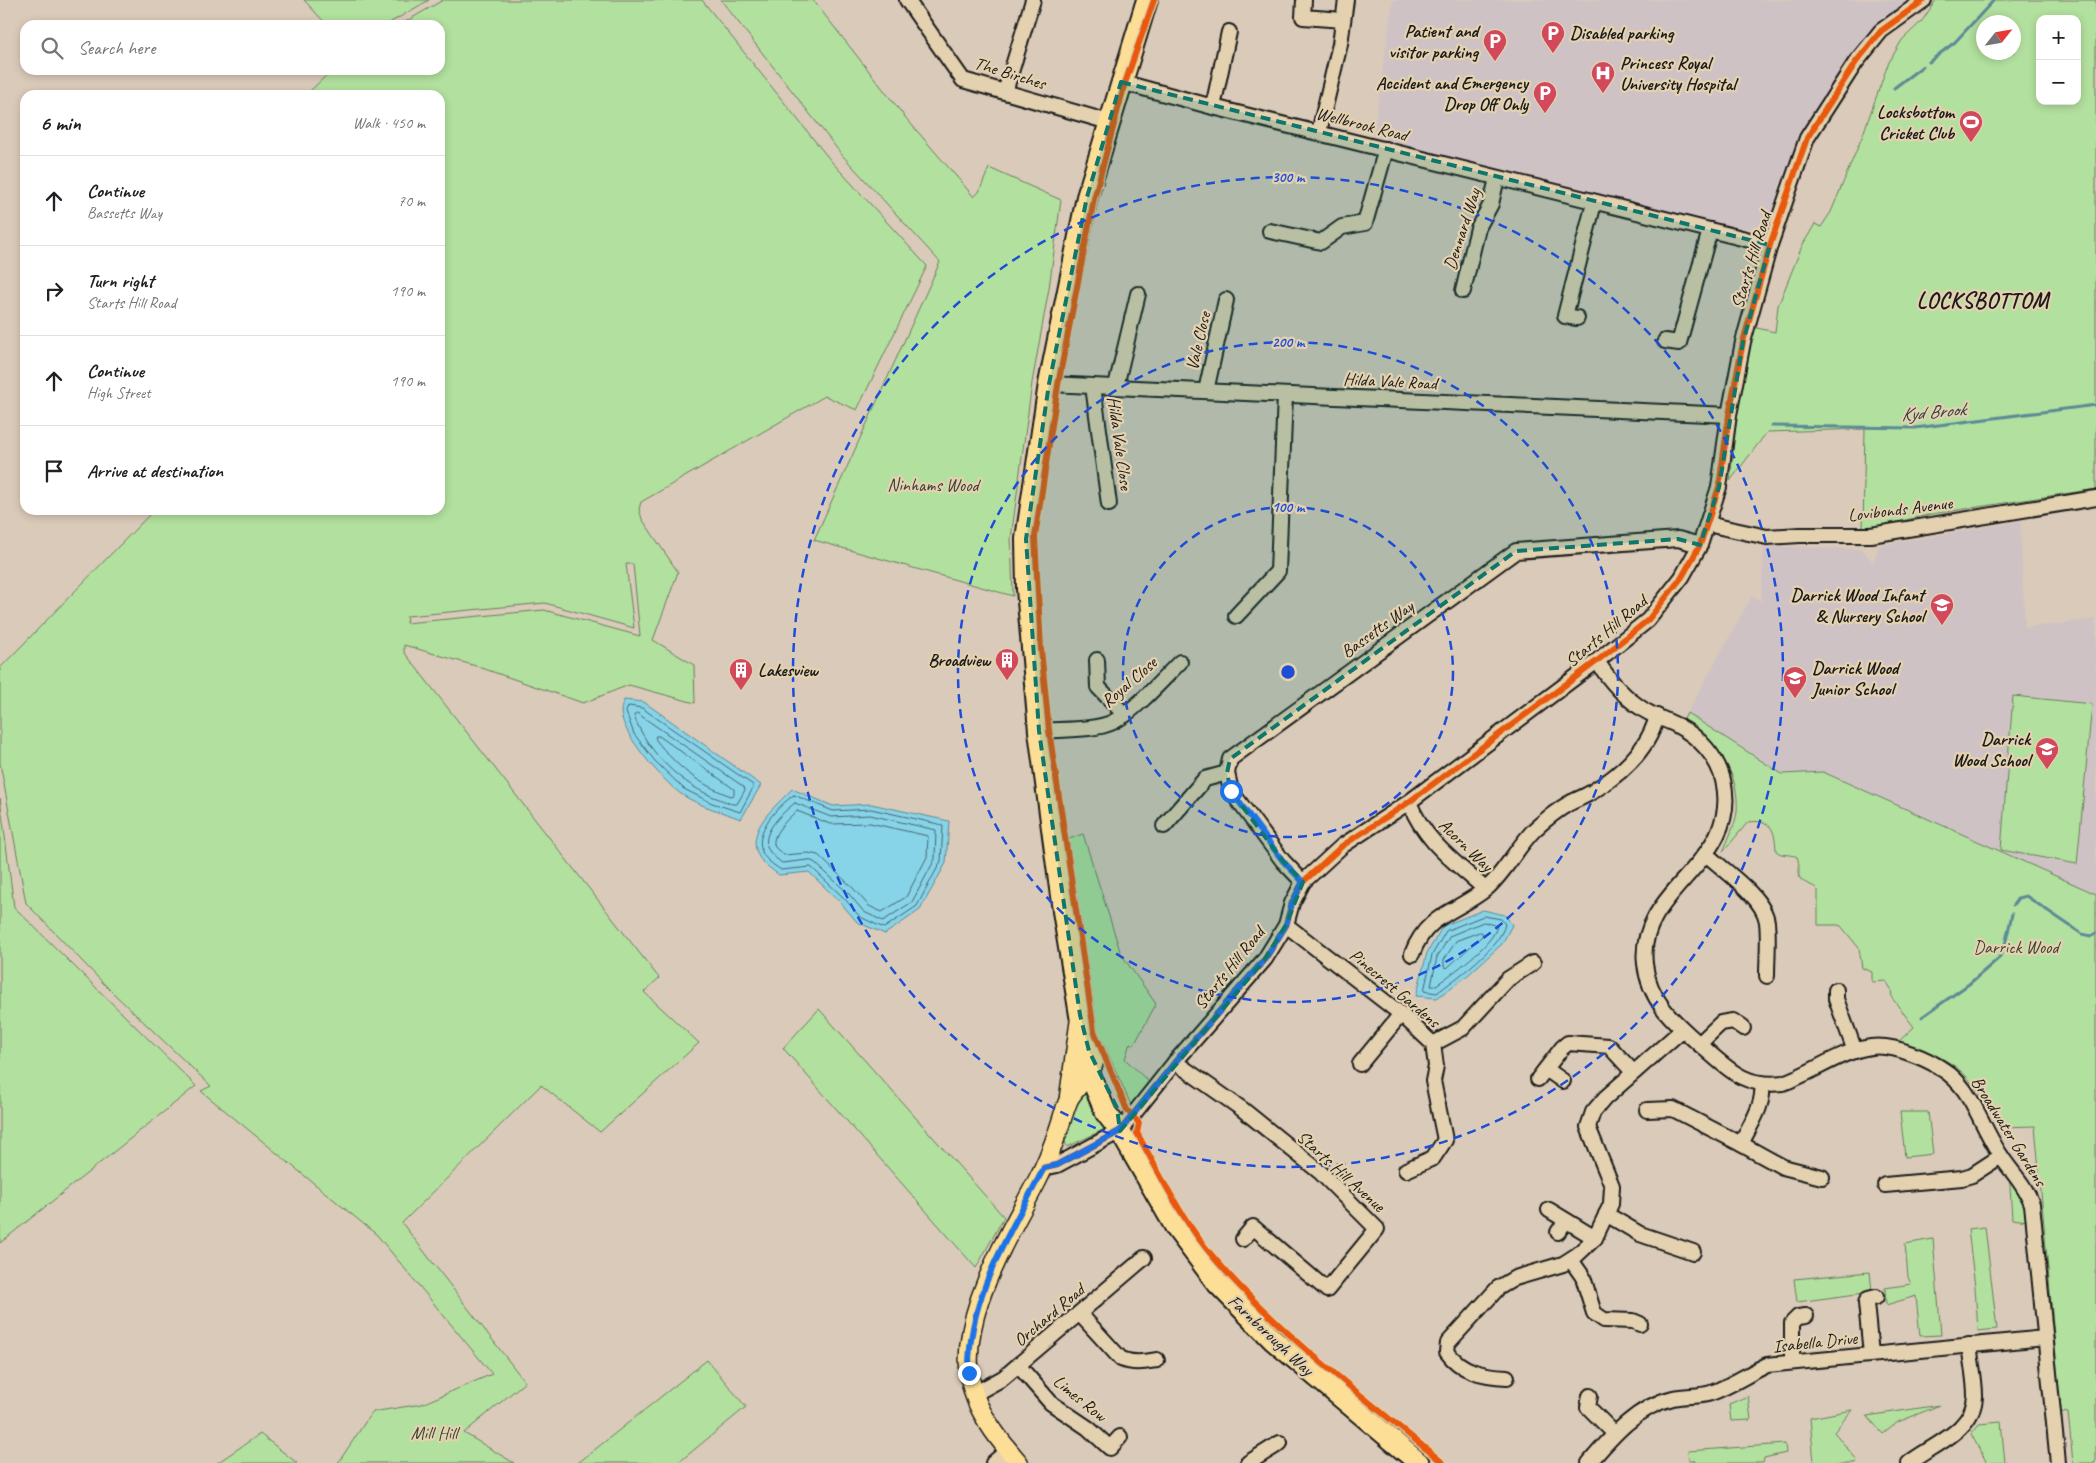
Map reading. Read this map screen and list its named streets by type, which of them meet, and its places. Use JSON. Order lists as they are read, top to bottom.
{
  "streets": {
    "highway": ["Farnborough Way"],
    "street": [
      "The Birches",
      "Wellbrook Road",
      "Dennard Way",
      "Starts Hill Road",
      "Vale Close",
      "Hilda Vale Road",
      "Hilda Vale Close",
      "Lovibonds Avenue",
      "Bassetts Way",
      "Royal Close",
      "Acorn Way",
      "Pinecrest Gardens",
      "Broadwater Gardens",
      "Starts Hill Avenue",
      "Orchard Road",
      "Isabella Drive",
      "Limes Row"
    ]
  },
  "crossings": [
    ["The Birches", "Farnborough Way"],
    ["Wellbrook Road", "Dennard Way"],
    ["Wellbrook Road", "Starts Hill Road"],
    ["Wellbrook Road", "Farnborough Way"],
    ["Starts Hill Road", "Hilda Vale Road"],
    ["Starts Hill Road", "Lovibonds Avenue"],
    ["Starts Hill Road", "Bassetts Way"],
    ["Starts Hill Road", "Acorn Way"],
    ["Starts Hill Road", "Pinecrest Gardens"],
    ["Starts Hill Road", "Broadwater Gardens"],
    ["Starts Hill Road", "Starts Hill Avenue"],
    ["Starts Hill Road", "Farnborough Way"],
    ["Vale Close", "Hilda Vale Road"],
    ["Hilda Vale Road", "Hilda Vale Close"],
    ["Hilda Vale Road", "Farnborough Way"],
    ["Royal Close", "Farnborough Way"],
    ["Broadwater Gardens", "Isabella Drive"],
    ["Orchard Road", "Limes Row"]
  ],
  "districts": ["LOCKSBOTTOM"],
  "water": ["Kyd Brook"],
  "parks": ["Ninhams Wood", "Darrick Wood", "Mill Hill"],
  "places": {
    "parking": ["Disabled parking", "Patient and visitor parking", "Accident and Emergency Drop Off Only"],
    "hospital": ["Princess Royal University Hospital"],
    "sports": ["Locksbottom Cricket Club"],
    "school or university": ["Darrick Wood Infant & Nursery School", "Darrick Wood Junior School", "Darrick Wood School"],
    "building": ["Broadview", "Lakesview"]
  },
  "north": "top right",
  "page": {
    "map_buttons": ["+", "−"],
    "search": "Search here",
    "heading": ["6 min", "Walk · 450 m"],
    "list": [
      ["Continue", "Bassetts Way", "70 m"],
      ["Turn right", "Starts Hill Road", "190 m"],
      ["Continue", "High Street", "190 m"],
      "Arrive at destination"
    ]
  },
  "rings": ["300 m", "200 m", "100 m"]
}
